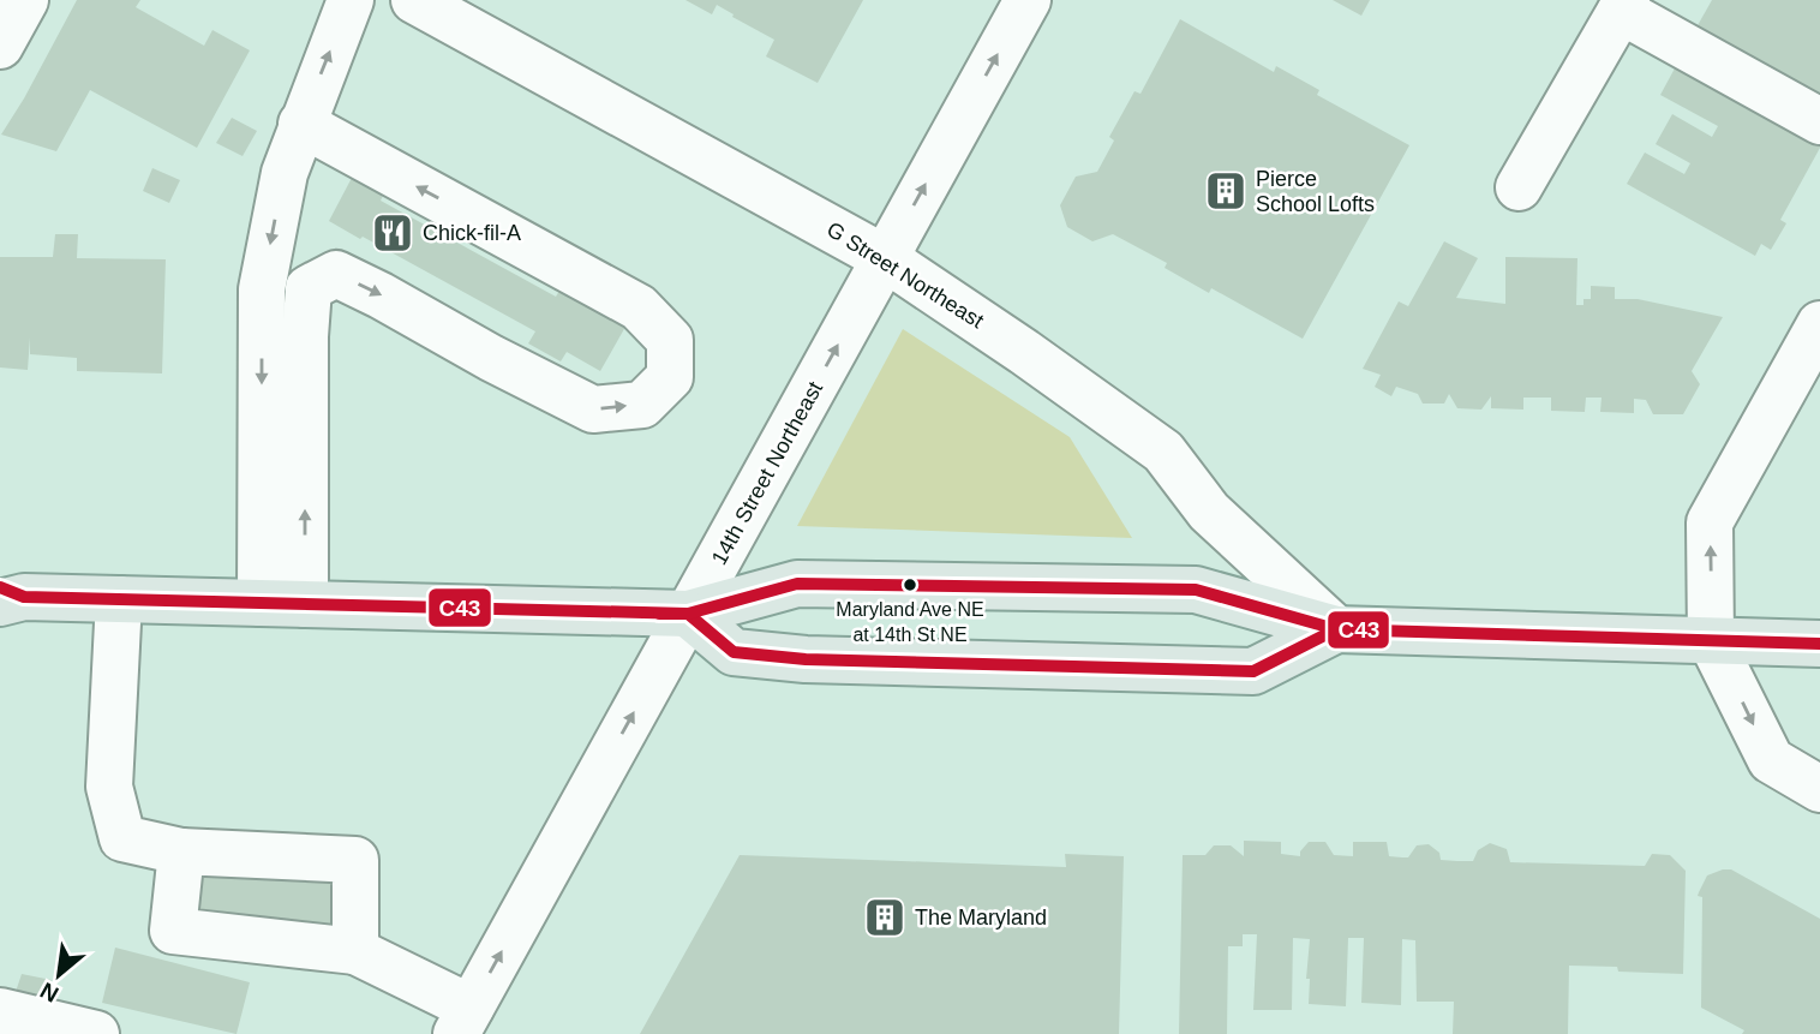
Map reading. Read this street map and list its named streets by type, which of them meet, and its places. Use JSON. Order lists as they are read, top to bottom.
{
  "streets": {
    "street": ["G Street Northeast", "14th Street Northeast"]
  },
  "crossings": [
    ["G Street Northeast", "14th Street Northeast"]
  ],
  "one_way": ["14th Street Northeast"],
  "places": {
    "building": ["Pierce School Lofts", "The Maryland"],
    "restaurant": ["Chick-fil-A"],
    "other": ["Maryland Ave NE at 14th St NE"]
  },
  "lines": ["transit line C43"],
  "north": "bottom left"
}
